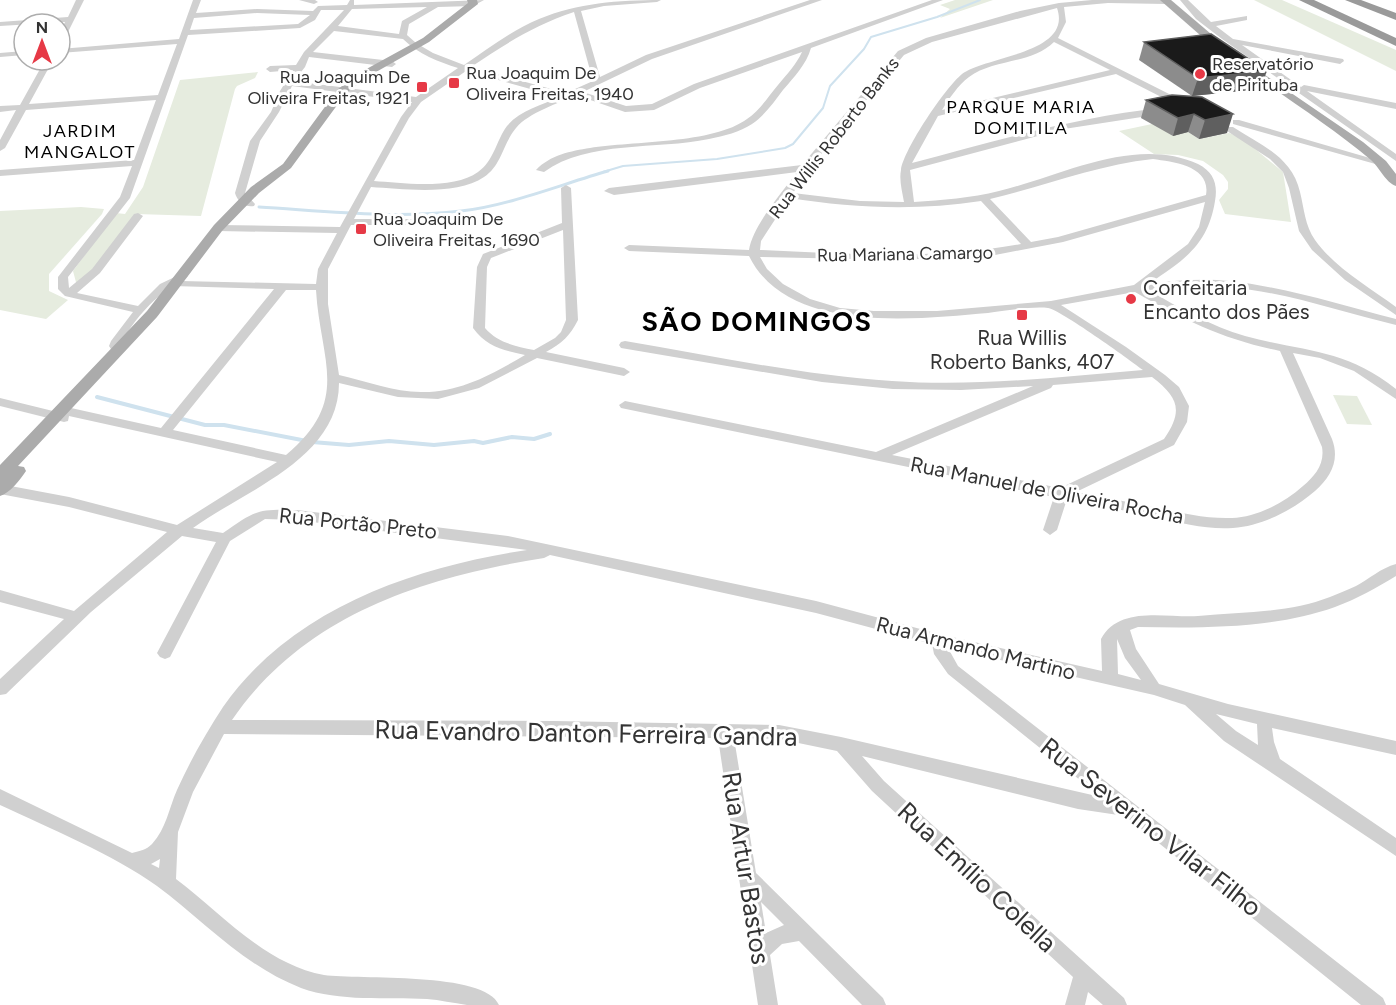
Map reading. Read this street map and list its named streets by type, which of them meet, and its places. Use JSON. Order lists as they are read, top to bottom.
{
  "streets": {
    "street": [
      "Rua Willis Roberto Banks",
      "Rua Mariana Camargo",
      "Rua Manuel de Oliveira Rocha",
      "Rua Portão Preto",
      "Rua Armando Martino",
      "Rua Evandro Danton Ferreira Gandra",
      "Rua Severino Vilar Filho",
      "Rua Artur Bastos",
      "Rua Emílio Colella"
    ]
  },
  "crossings": [
    ["Rua Willis Roberto Banks", "Rua Mariana Camargo"],
    ["Rua Portão Preto", "Rua Armando Martino"],
    ["Rua Armando Martino", "Rua Severino Vilar Filho"],
    ["Rua Evandro Danton Ferreira Gandra", "Rua Severino Vilar Filho"],
    ["Rua Evandro Danton Ferreira Gandra", "Rua Artur Bastos"],
    ["Rua Evandro Danton Ferreira Gandra", "Rua Emílio Colella"]
  ],
  "districts": ["PARQUE MARIA DOMITILA", "JARDIM MANGALOT", "SÃO DOMINGOS"],
  "places": {
    "other": ["Reservatório de Pirituba", "Confeitaria Encanto dos Pães"],
    "transit": [
      "Rua Joaquim De Oliveira Freitas, 1940",
      "Rua Joaquim De Oliveira Freitas, 1921",
      "Rua Joaquim De Oliveira Freitas, 1690",
      "Rua Willis Roberto Banks, 407"
    ]
  },
  "north": "top"
}
